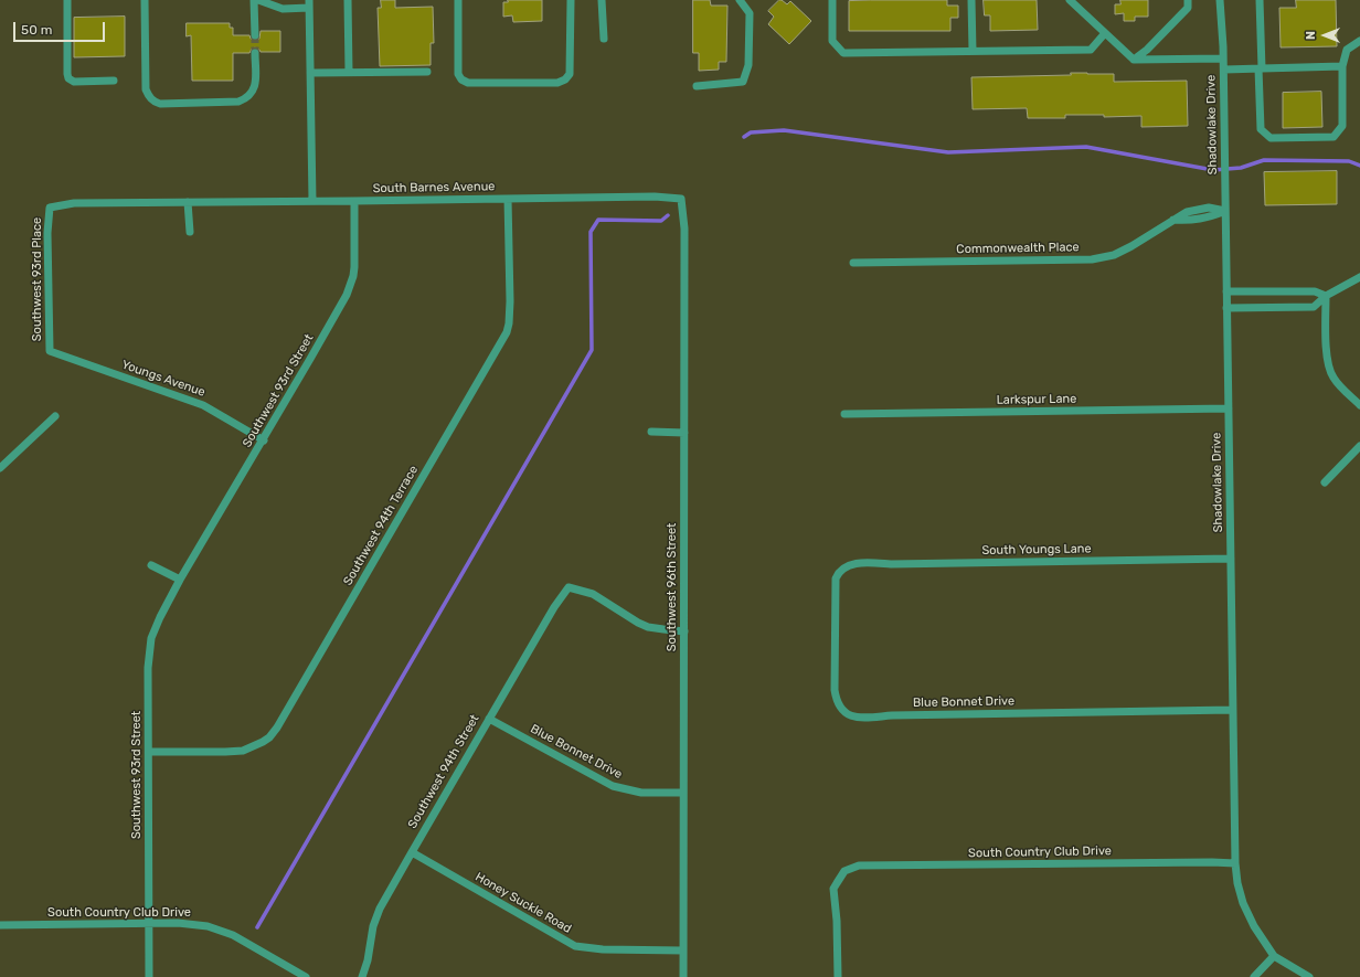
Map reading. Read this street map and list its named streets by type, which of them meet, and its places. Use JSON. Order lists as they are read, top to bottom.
{
  "streets": {
    "street": [
      "Shadowlake Drive",
      "South Barnes Avenue",
      "Commonwealth Place",
      "Southwest 93rd Place",
      "Youngs Avenue",
      "Southwest 93rd Street",
      "Larkspur Lane",
      "Southwest 94th Terrace",
      "South Youngs Lane",
      "Southwest 96th Street",
      "Blue Bonnet Drive",
      "Southwest 94th Street",
      "South Country Club Drive",
      "Honey Suckle Road"
    ]
  },
  "crossings": [
    ["Shadowlake Drive", "Commonwealth Place"],
    ["Shadowlake Drive", "Larkspur Lane"],
    ["Shadowlake Drive", "South Youngs Lane"],
    ["Shadowlake Drive", "Blue Bonnet Drive"],
    ["Shadowlake Drive", "South Country Club Drive"],
    ["South Barnes Avenue", "Southwest 93rd Place"],
    ["South Barnes Avenue", "Southwest 93rd Street"],
    ["South Barnes Avenue", "Southwest 94th Terrace"],
    ["South Barnes Avenue", "Southwest 96th Street"],
    ["Southwest 93rd Place", "Youngs Avenue"],
    ["Youngs Avenue", "Southwest 93rd Street"],
    ["Southwest 93rd Street", "Southwest 94th Terrace"],
    ["Southwest 93rd Street", "South Country Club Drive"],
    ["South Youngs Lane", "Blue Bonnet Drive"],
    ["Southwest 96th Street", "Blue Bonnet Drive"],
    ["Southwest 96th Street", "Southwest 94th Street"],
    ["Southwest 96th Street", "Honey Suckle Road"],
    ["Blue Bonnet Drive", "Southwest 94th Street"],
    ["Southwest 94th Street", "Honey Suckle Road"]
  ],
  "scale_bar": "50 m",
  "north": "left"
}
